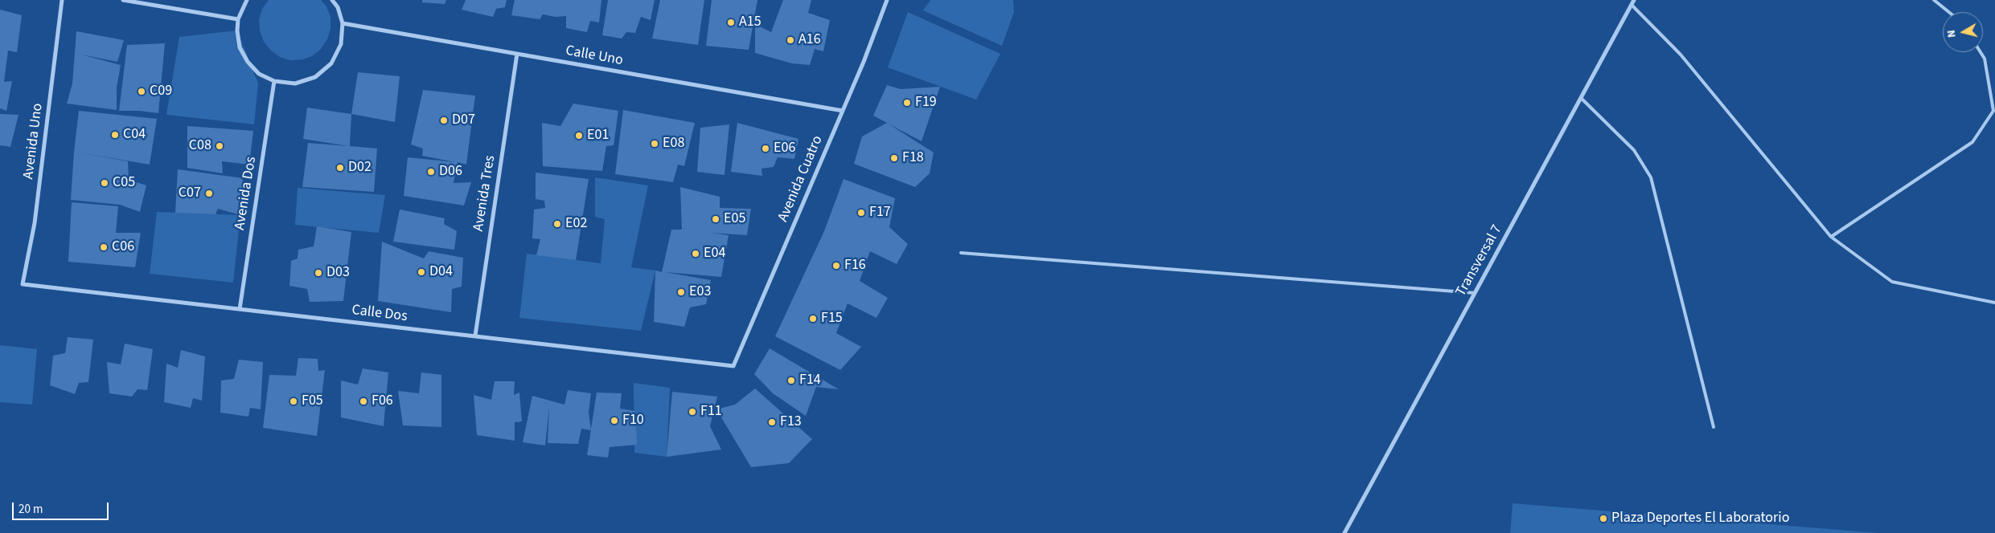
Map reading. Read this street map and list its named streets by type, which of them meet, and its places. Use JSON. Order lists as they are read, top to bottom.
{
  "streets": {
    "street": [
      "Calle Uno",
      "Avenida Uno",
      "Avenida Cuatro",
      "Avenida Dos",
      "Avenida Tres",
      "Transversal 7",
      "Calle Dos"
    ]
  },
  "crossings": [
    ["Calle Uno", "Avenida Cuatro"],
    ["Calle Uno", "Avenida Tres"],
    ["Avenida Uno", "Calle Dos"],
    ["Avenida Cuatro", "Calle Dos"],
    ["Avenida Dos", "Calle Dos"],
    ["Avenida Tres", "Calle Dos"]
  ],
  "places": [
    "A15",
    "A16",
    "C09",
    "F19",
    "D07",
    "C04",
    "E01",
    "E08",
    "C08",
    "E06",
    "F18",
    "D02",
    "D06",
    "C05",
    "C07",
    "F17",
    "E05",
    "E02",
    "C06",
    "E04",
    "F16",
    "D04",
    "D03",
    "E03",
    "F15",
    "F14",
    "F05",
    "F06",
    "F11",
    "F10",
    "F13",
    "Plaza Deportes El Laboratorio"
  ],
  "scale_bar": "20 m",
  "north": "left"
}
